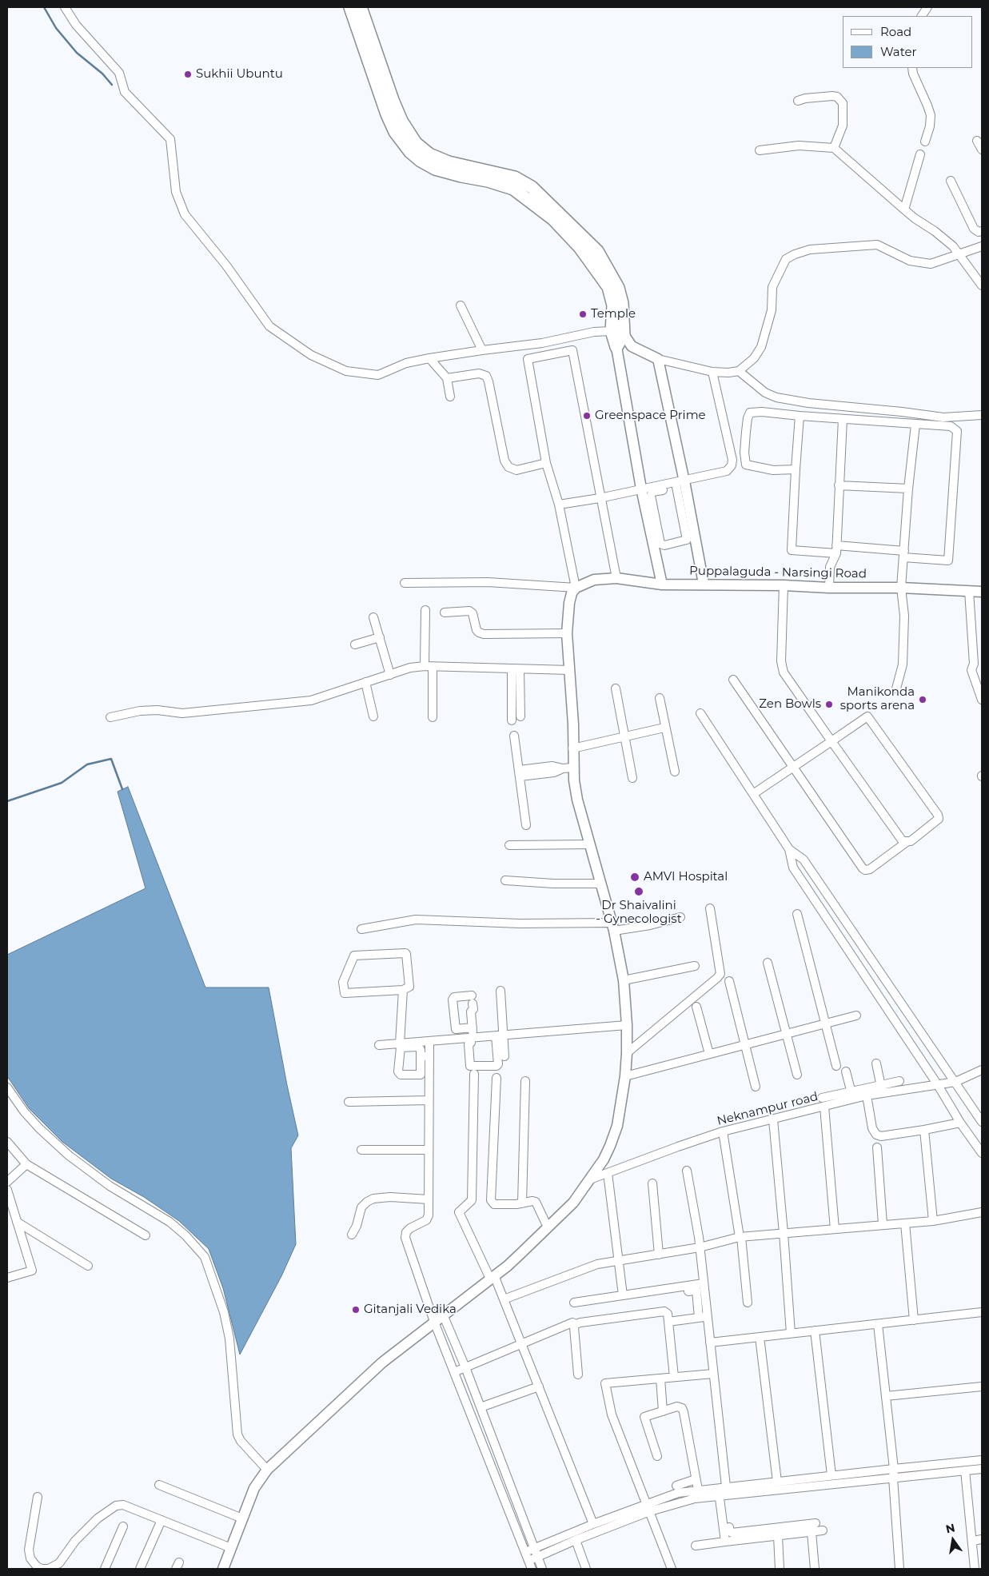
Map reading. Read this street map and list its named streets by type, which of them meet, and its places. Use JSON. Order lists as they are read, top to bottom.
{
  "streets": {
    "street": ["Puppalaguda - Narsingi Road", "Neknampur road"]
  },
  "places": [
    "Sukhii Ubuntu",
    "Temple",
    "Greenspace Prime",
    "Manikonda sports arena",
    "Zen Bowls",
    "AMVI Hospital",
    "Dr Shaivalini - Gynecologist",
    "Gitanjali Vedika"
  ],
  "legend": ["Road", "Water"],
  "north": "top"
}
